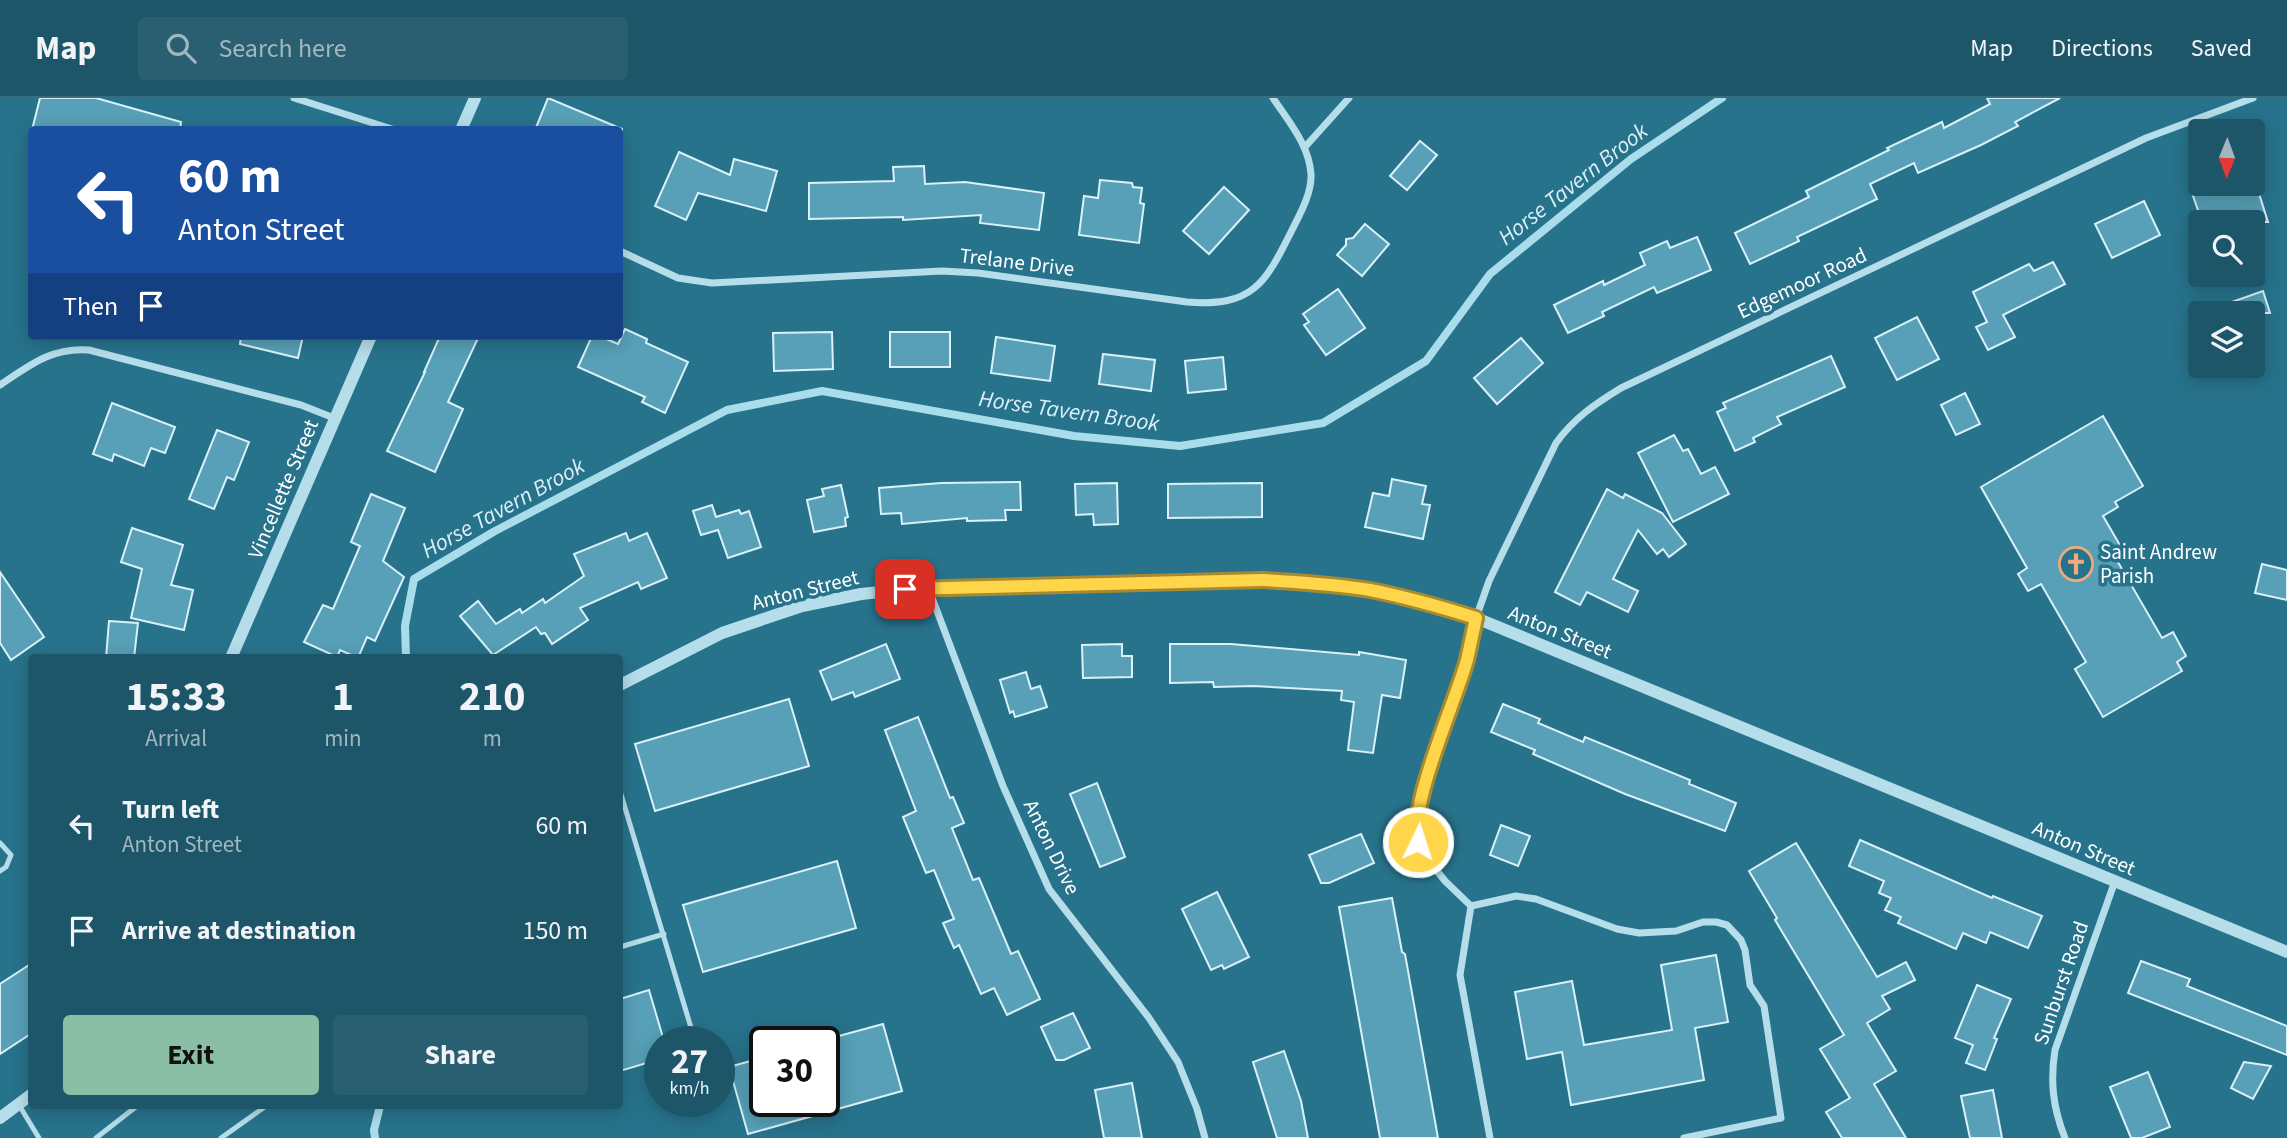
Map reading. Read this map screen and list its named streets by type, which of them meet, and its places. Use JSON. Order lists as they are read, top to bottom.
{
  "streets": {
    "street": [
      "Trelane Drive",
      "Edgemoor Road",
      "Vincellette Street",
      "Anton Street",
      "Anton Drive",
      "Sunburst Road"
    ]
  },
  "crossings": [
    ["Edgemoor Road", "Anton Street"],
    ["Anton Street", "Anton Drive"],
    ["Anton Street", "Sunburst Road"]
  ],
  "water": ["Horse Tavern Brook"],
  "places": {
    "church": ["Saint Andrew Parish"]
  },
  "north": "bottom",
  "page": {
    "header": "Map",
    "search": "Search here",
    "nav": ["Map", "Directions", "Saved"],
    "turn": ["60 m", "Anton Street"],
    "then": "Then",
    "eta": [
      "15:33",
      "Arrival",
      "1",
      "min",
      "210",
      "m"
    ],
    "list": [
      {
        "name": "Turn left",
        "note": "Anton Street",
        "value": "60 m"
      },
      {
        "name": "Arrive at destination",
        "value": "150 m"
      }
    ],
    "buttons": ["Exit", "Share"],
    "speed": "27 km/h",
    "limit": "30"
  }
}
